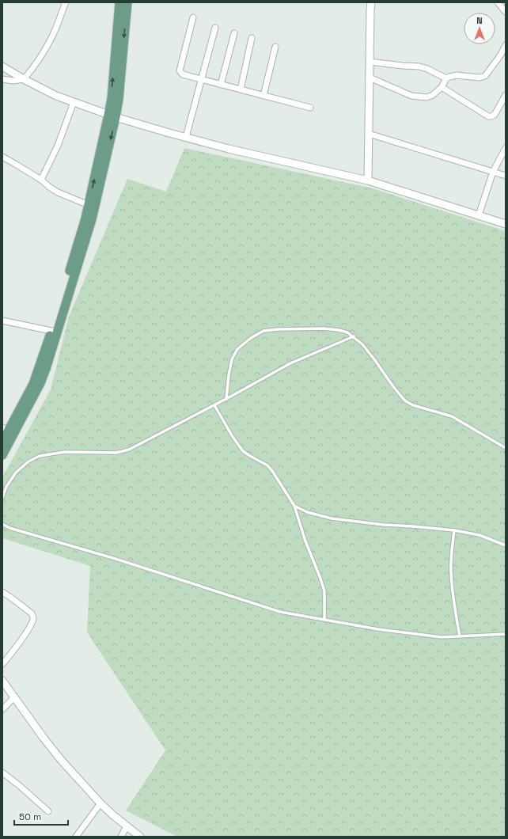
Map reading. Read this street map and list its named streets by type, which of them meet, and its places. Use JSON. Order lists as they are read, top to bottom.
{
  "scale_bar": "50 m",
  "north": "top"
}
